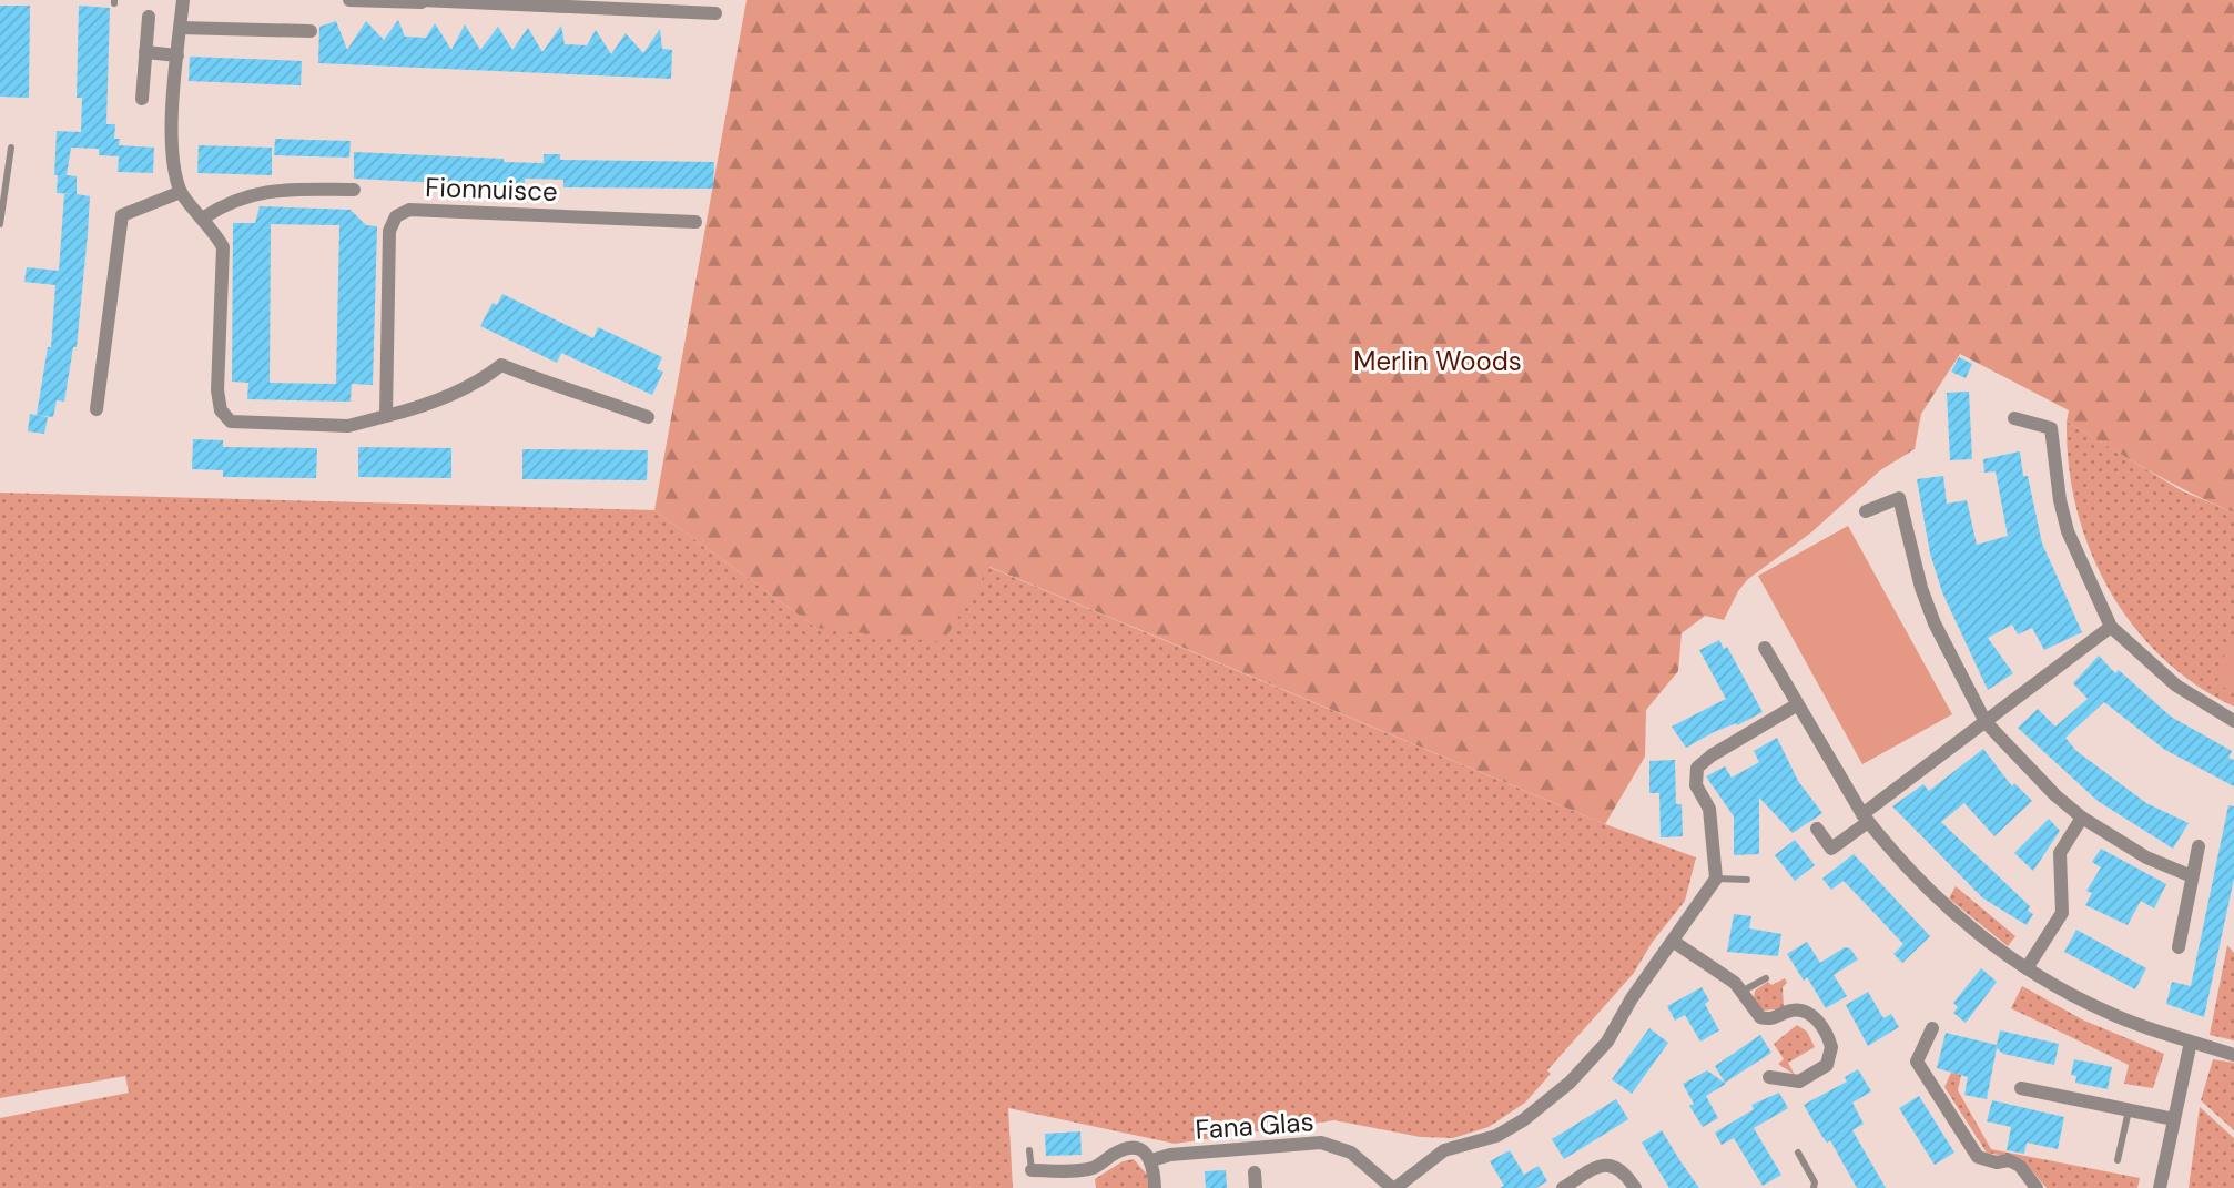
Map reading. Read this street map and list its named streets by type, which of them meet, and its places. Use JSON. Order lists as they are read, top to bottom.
{
  "streets": {
    "street": ["Fionnuisce", "Fana Glas"]
  },
  "parks": ["Merlin Woods"]
}
